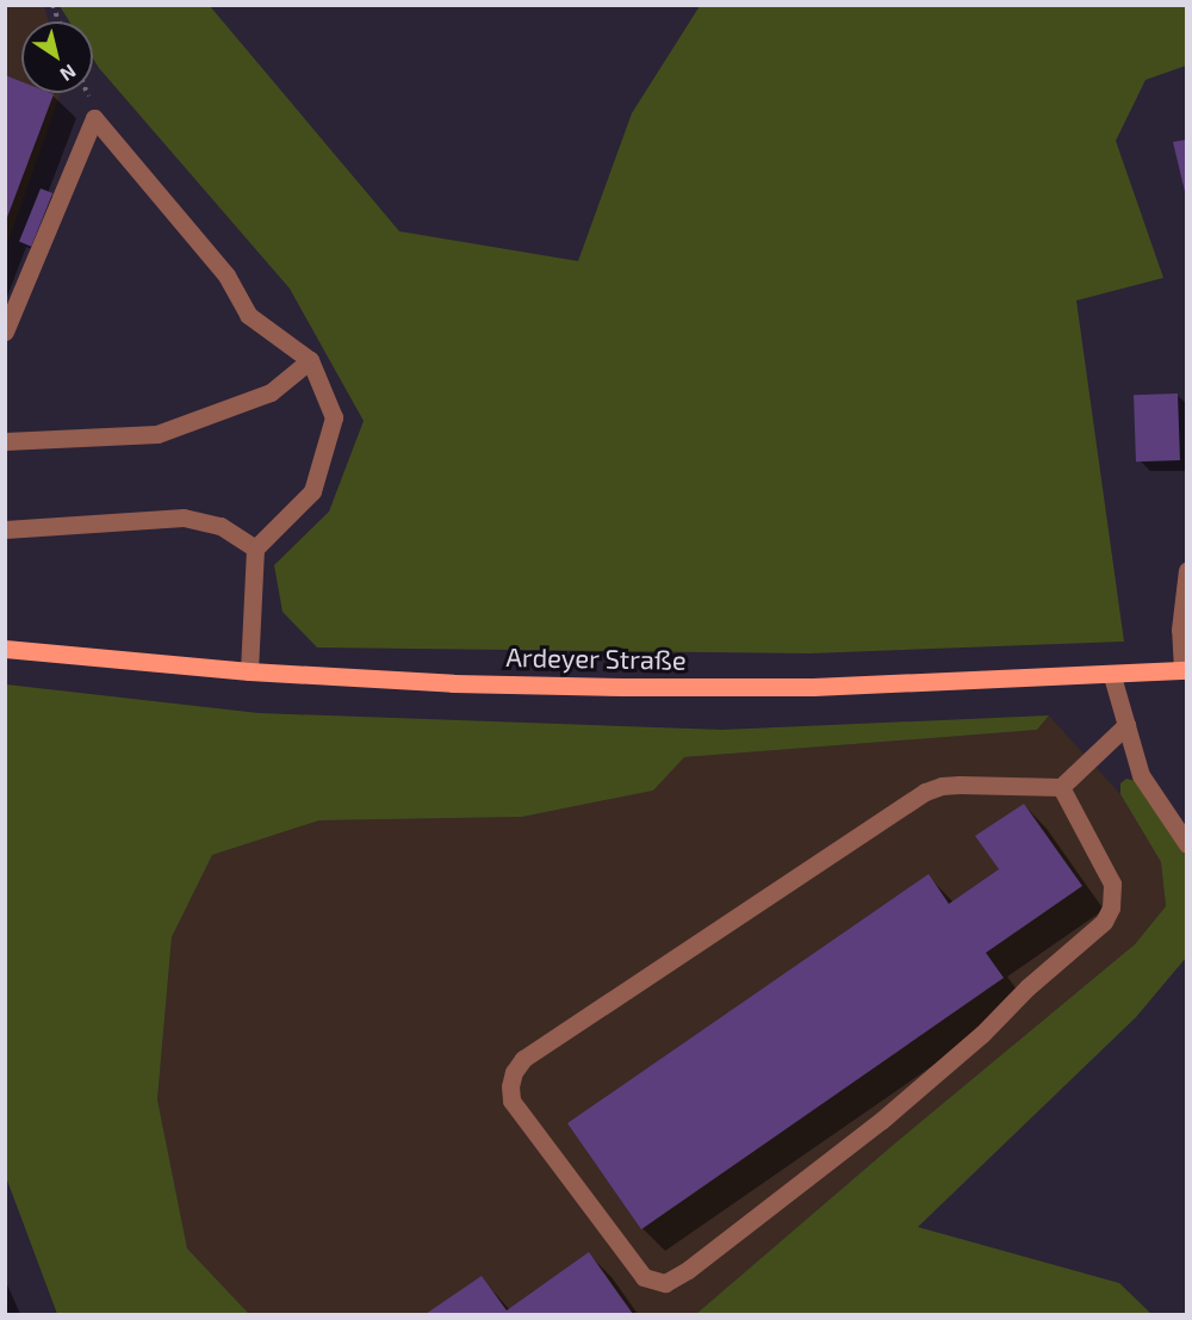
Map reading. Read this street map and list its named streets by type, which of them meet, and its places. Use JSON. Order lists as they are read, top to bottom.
{
  "streets": {
    "main road": ["Ardeyer Straße"]
  },
  "north": "bottom right"
}
